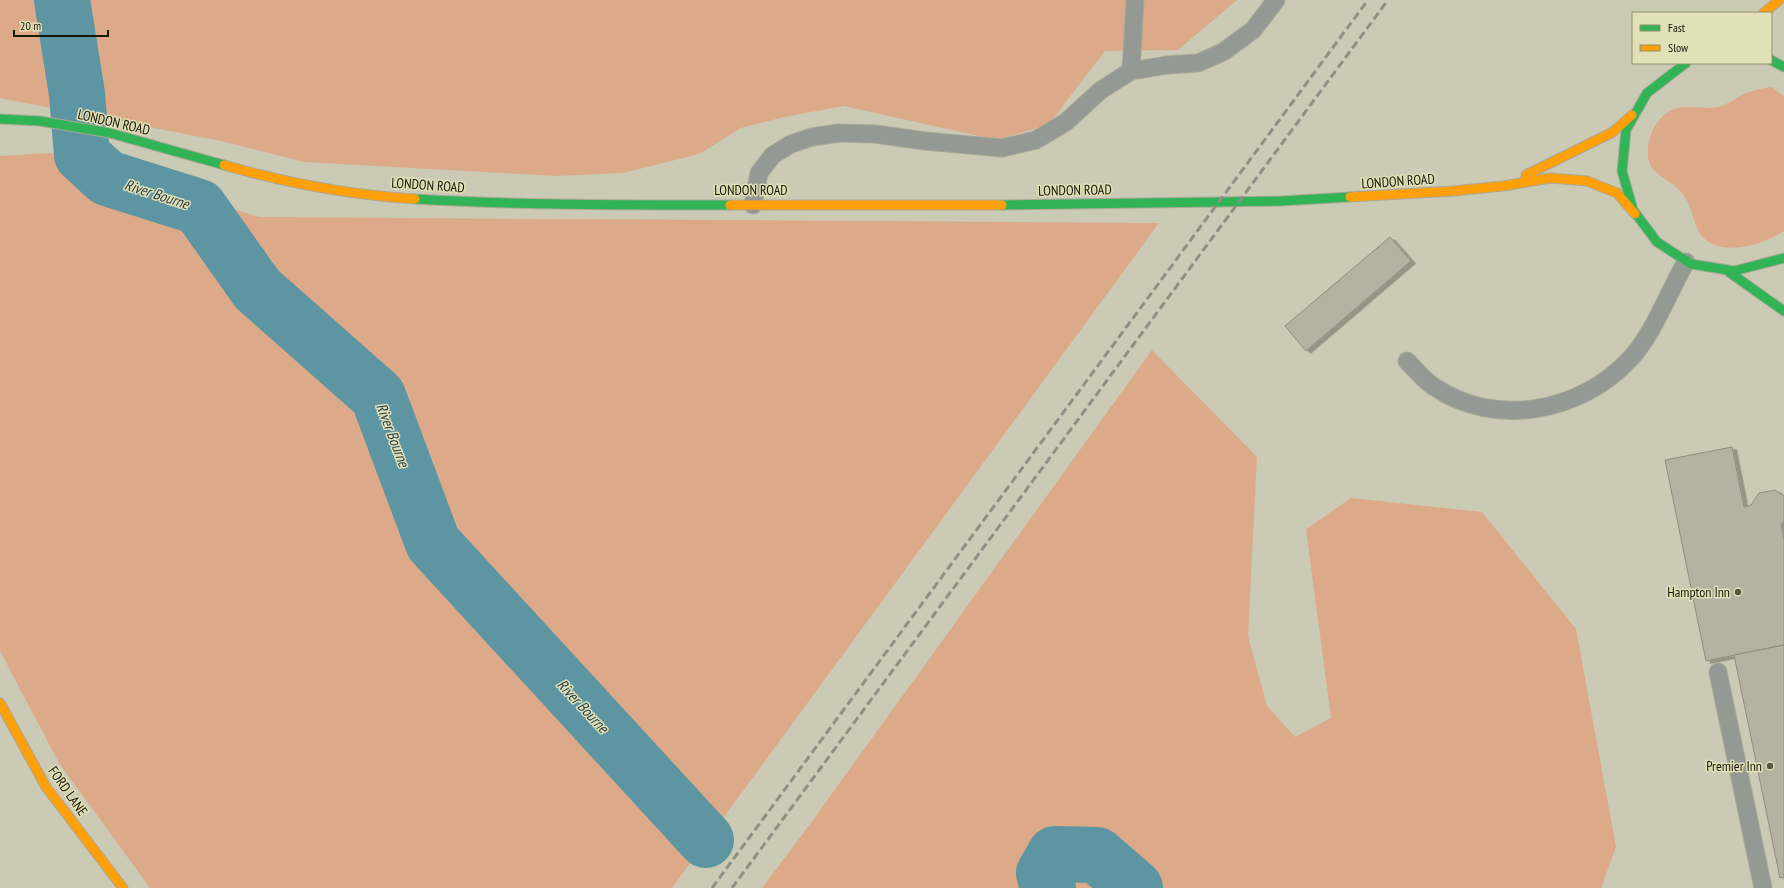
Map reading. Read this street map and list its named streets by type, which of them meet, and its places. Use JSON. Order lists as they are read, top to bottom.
{
  "streets": {
    "main road": ["LONDON ROAD", "FORD LANE"]
  },
  "water": ["River Bourne"],
  "places": ["Hampton Inn", "Premier Inn"],
  "legend": ["Fast", "Slow"],
  "scale_bar": "20 m"
}
